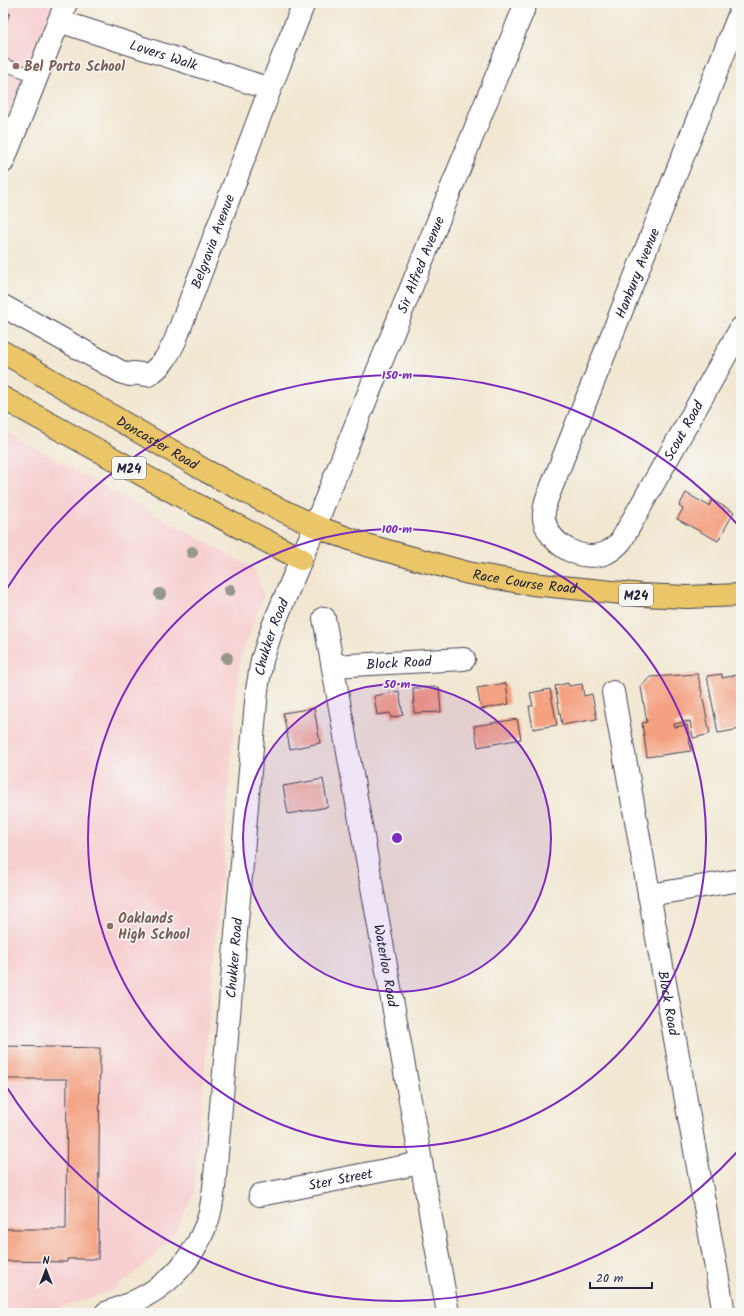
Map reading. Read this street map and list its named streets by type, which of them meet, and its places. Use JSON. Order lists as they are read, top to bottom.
{
  "streets": {
    "main road": ["Doncaster Road", "M24", "Race Course Road"],
    "street": [
      "Lovers Walk",
      "Belgravia Avenue",
      "Sir Alfred Avenue",
      "Hanbury Avenue",
      "Scout Road",
      "Chukker Road",
      "Block Road",
      "Waterloo Road",
      "Ster Street"
    ]
  },
  "crossings": [
    ["Lovers Walk", "Belgravia Avenue"],
    ["Sir Alfred Avenue", "Doncaster Road"],
    ["Sir Alfred Avenue", "M24"],
    ["Sir Alfred Avenue", "Race Course Road"],
    ["Sir Alfred Avenue", "Chukker Road"],
    ["Hanbury Avenue", "Scout Road"],
    ["Doncaster Road", "Race Course Road"],
    ["M24", "Chukker Road"],
    ["Block Road", "Waterloo Road"],
    ["Waterloo Road", "Ster Street"]
  ],
  "places": ["Bel Porto School", "Oaklands High School"],
  "scale_bar": "20 m",
  "north": "top",
  "rings": ["150 m", "100 m", "50 m"]
}
